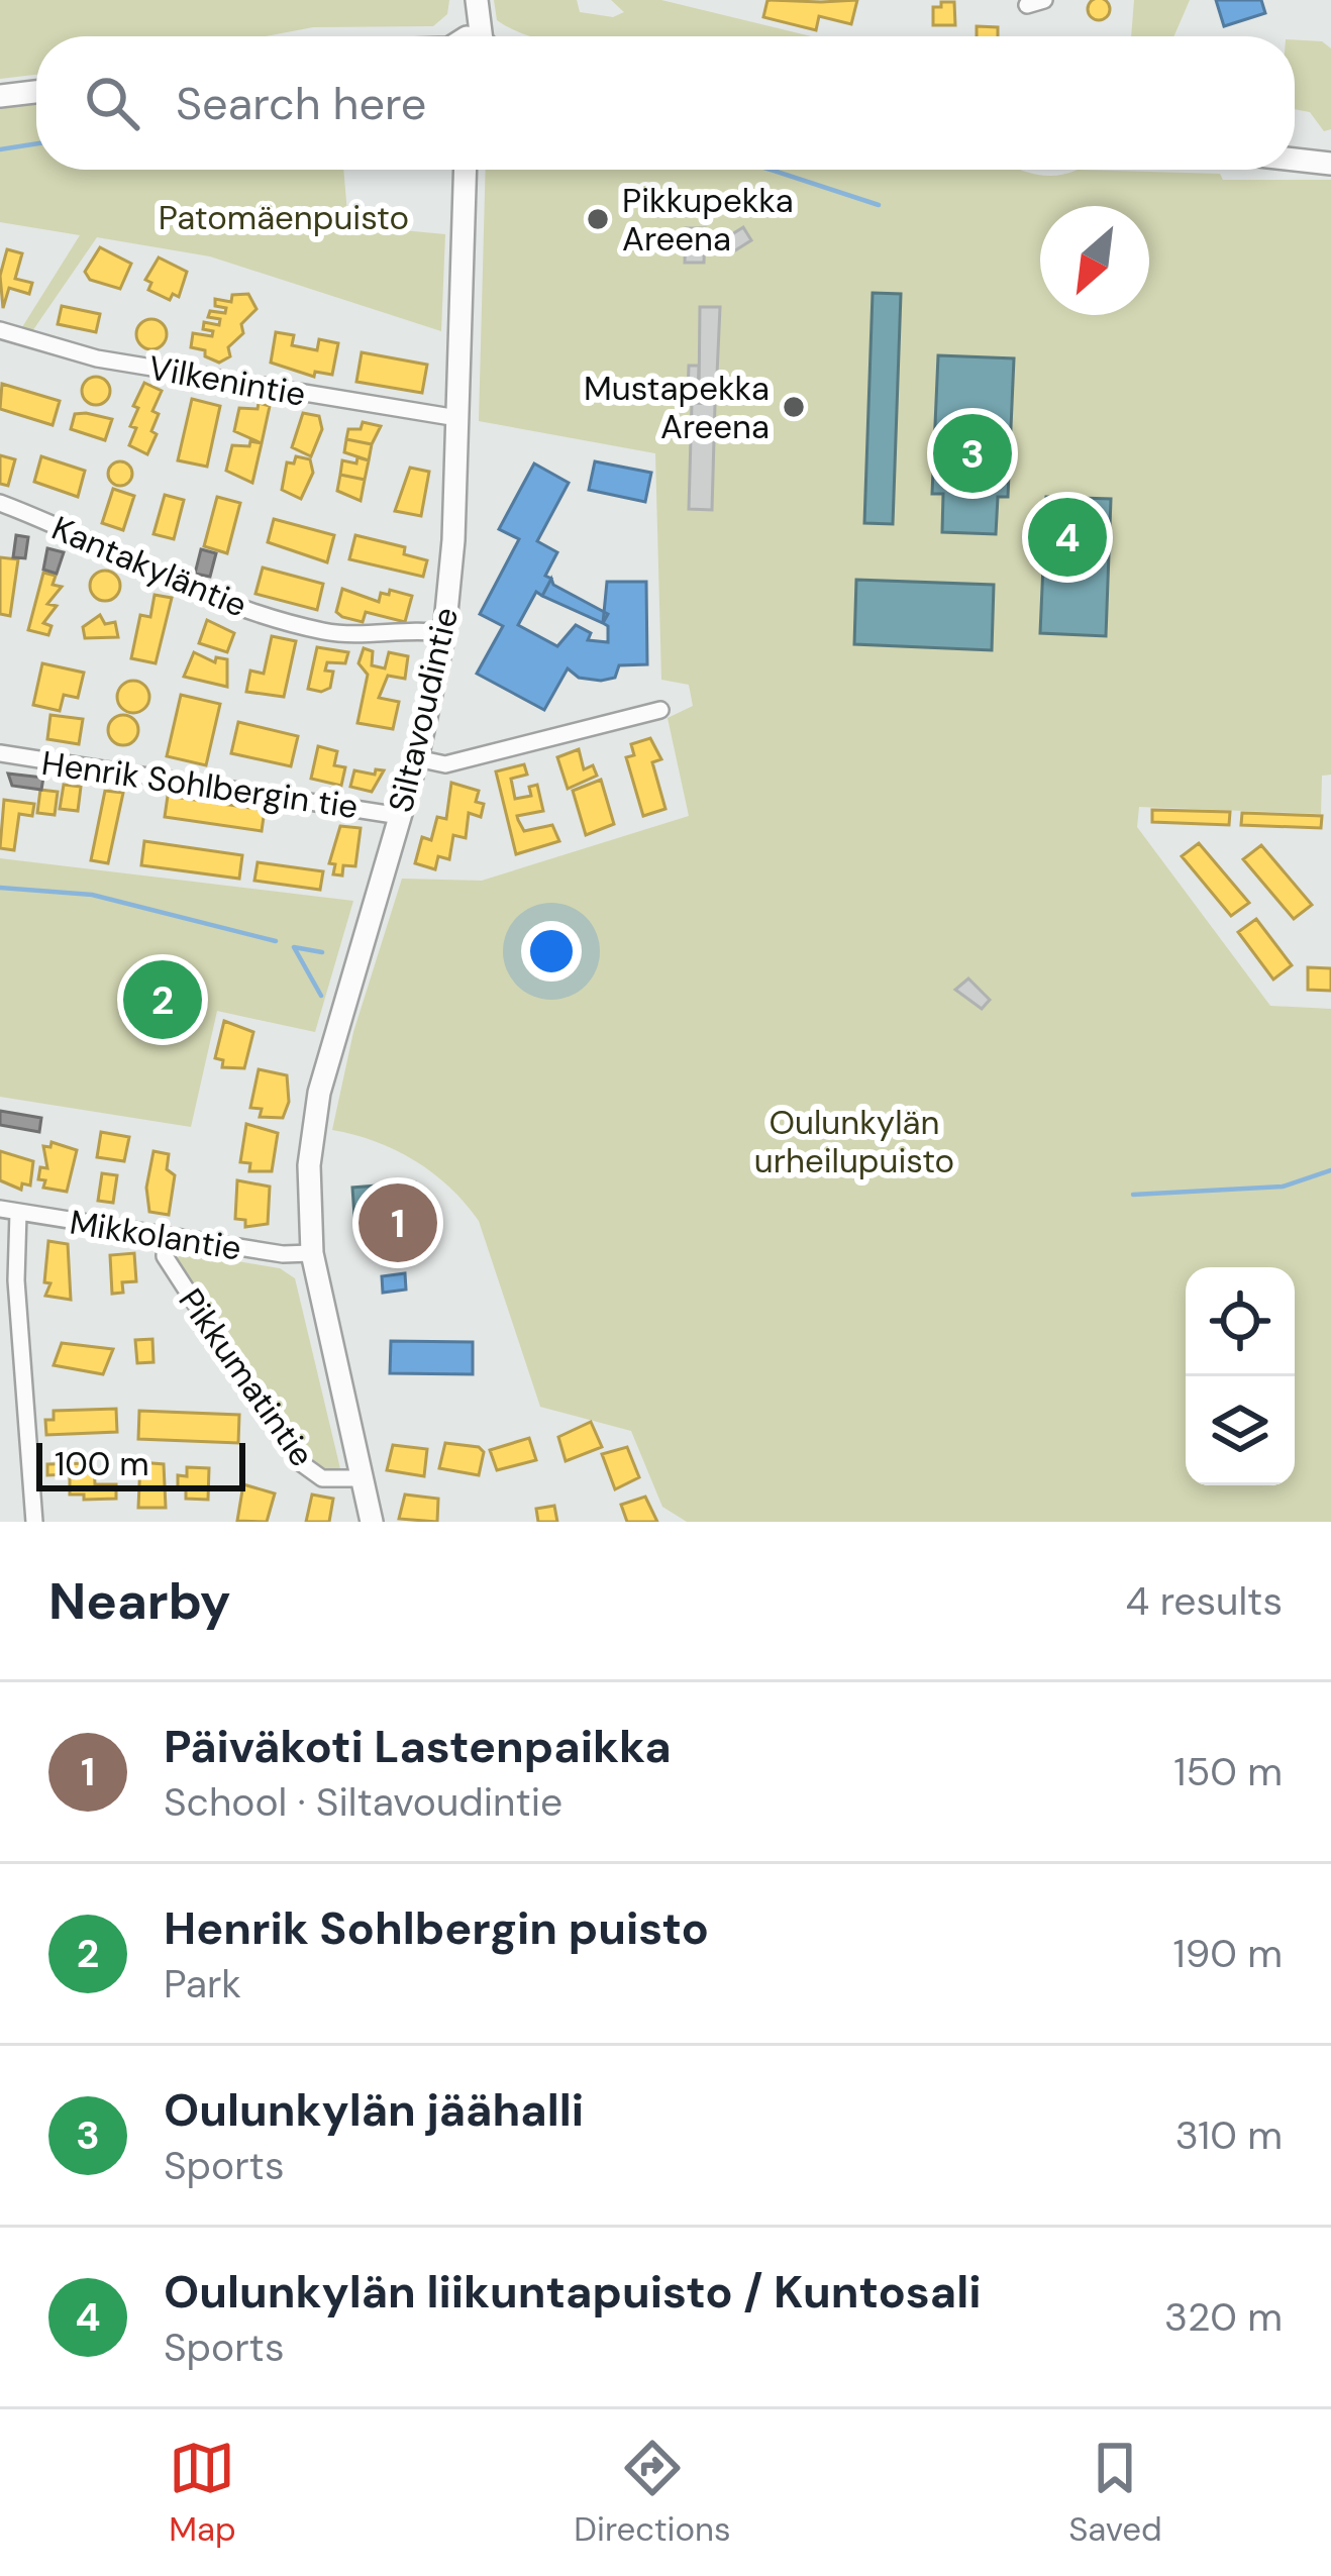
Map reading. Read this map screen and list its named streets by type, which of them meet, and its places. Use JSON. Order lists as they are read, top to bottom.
{
  "streets": {
    "main road": ["Siltavoudintie"],
    "street": [
      "Vilkenintie",
      "Kantakyläntie",
      "Henrik Sohlbergin tie",
      "Mikkolantie",
      "Pikkumatintie"
    ]
  },
  "crossings": [
    ["Vilkenintie", "Siltavoudintie"],
    ["Kantakyläntie", "Siltavoudintie"],
    ["Siltavoudintie", "Henrik Sohlbergin tie"],
    ["Siltavoudintie", "Mikkolantie"],
    ["Siltavoudintie", "Pikkumatintie"],
    ["Mikkolantie", "Pikkumatintie"]
  ],
  "parks": ["Patomäenpuisto", "Oulunkylän urheilupuisto"],
  "places": ["Pikkupekka Areena", "Mustapekka Areena"],
  "scale_bar": "100 m",
  "north": "bottom left",
  "page": {
    "search": "Search here",
    "pins": [
      "3",
      "4",
      "2",
      "1"
    ],
    "scale": "100 m",
    "heading": ["Nearby", "4 results"],
    "list": [
      {
        "mark": "1",
        "name": "Päiväkoti Lastenpaikka",
        "note": "School · Siltavoudintie",
        "value": "150 m"
      },
      {
        "mark": "2",
        "name": "Henrik Sohlbergin puisto",
        "note": "Park",
        "value": "190 m"
      },
      {
        "mark": "3",
        "name": "Oulunkylän jäähalli",
        "note": "Sports",
        "value": "310 m"
      },
      {
        "mark": "4",
        "name": "Oulunkylän liikuntapuisto / Kuntosali",
        "note": "Sports",
        "value": "320 m"
      }
    ],
    "nav": ["Map", "Directions", "Saved"]
  }
}
